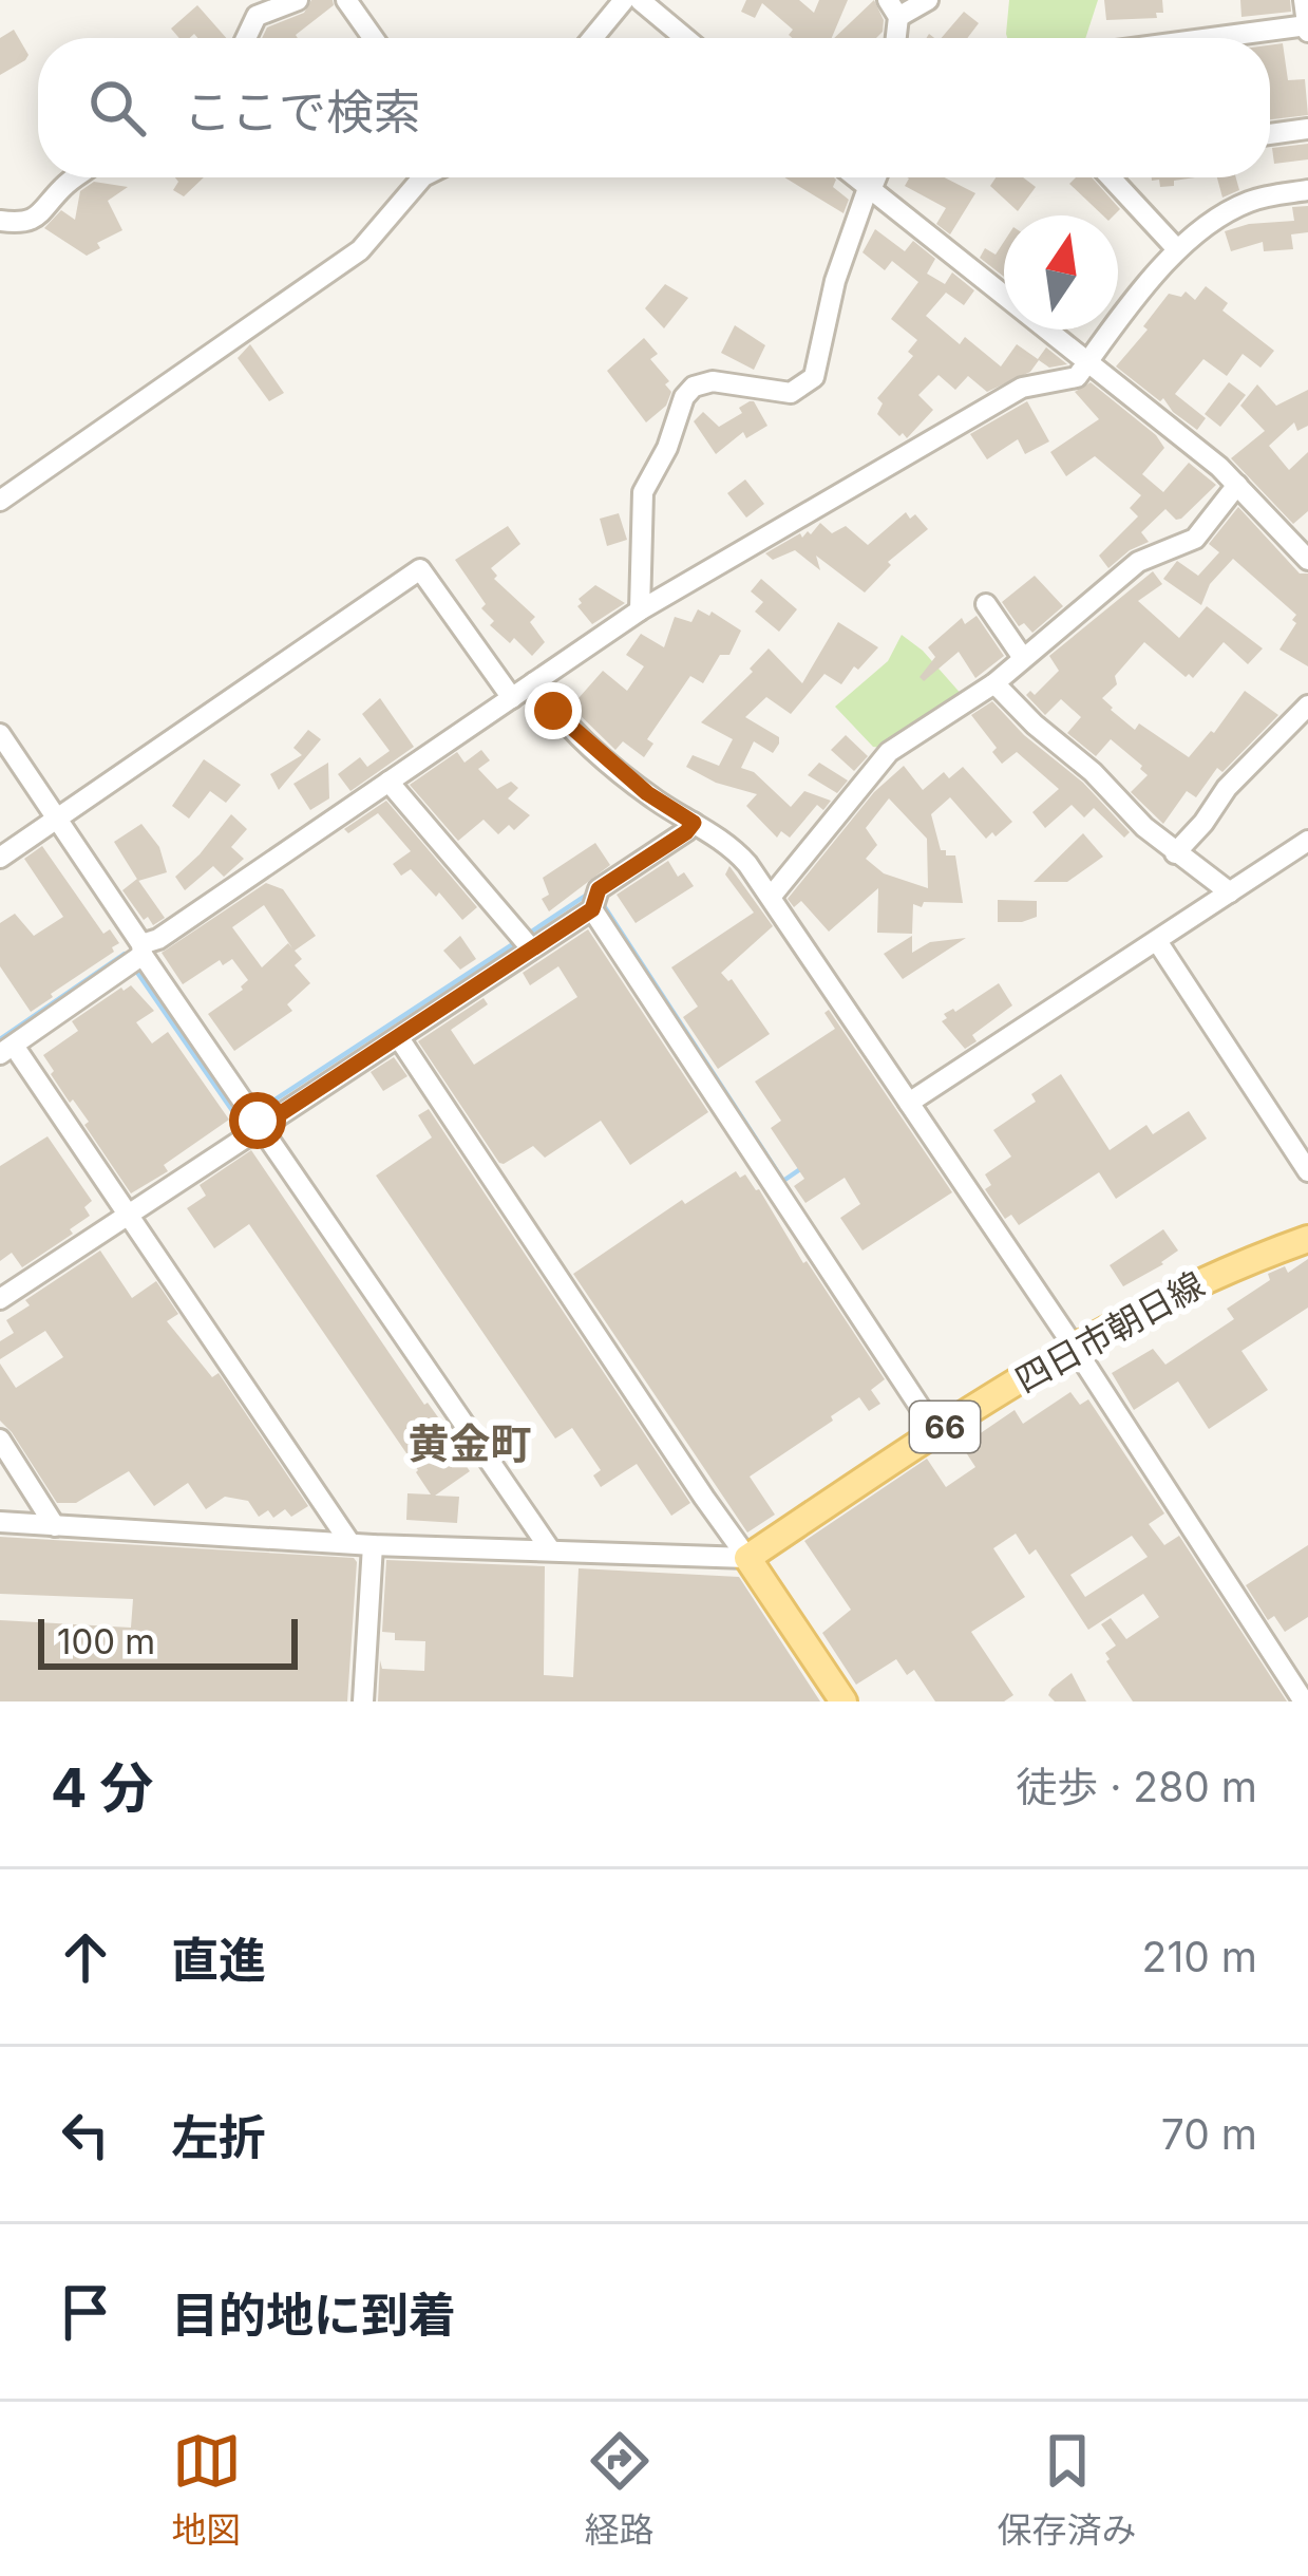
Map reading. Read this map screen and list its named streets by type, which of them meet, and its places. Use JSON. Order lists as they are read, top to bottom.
{
  "streets": {
    "main road": ["四日市朝日線", "66"]
  },
  "districts": ["黄金町"],
  "scale_bar": "100 m",
  "north": "top",
  "page": {
    "search": "ここで検索",
    "scale": "100 m",
    "heading": ["4 分", "徒歩 · 280 m"],
    "list": [
      ["直進", "210 m"],
      ["左折", "70 m"],
      "目的地に到着"
    ],
    "nav": ["地図", "経路", "保存済み"]
  }
}
